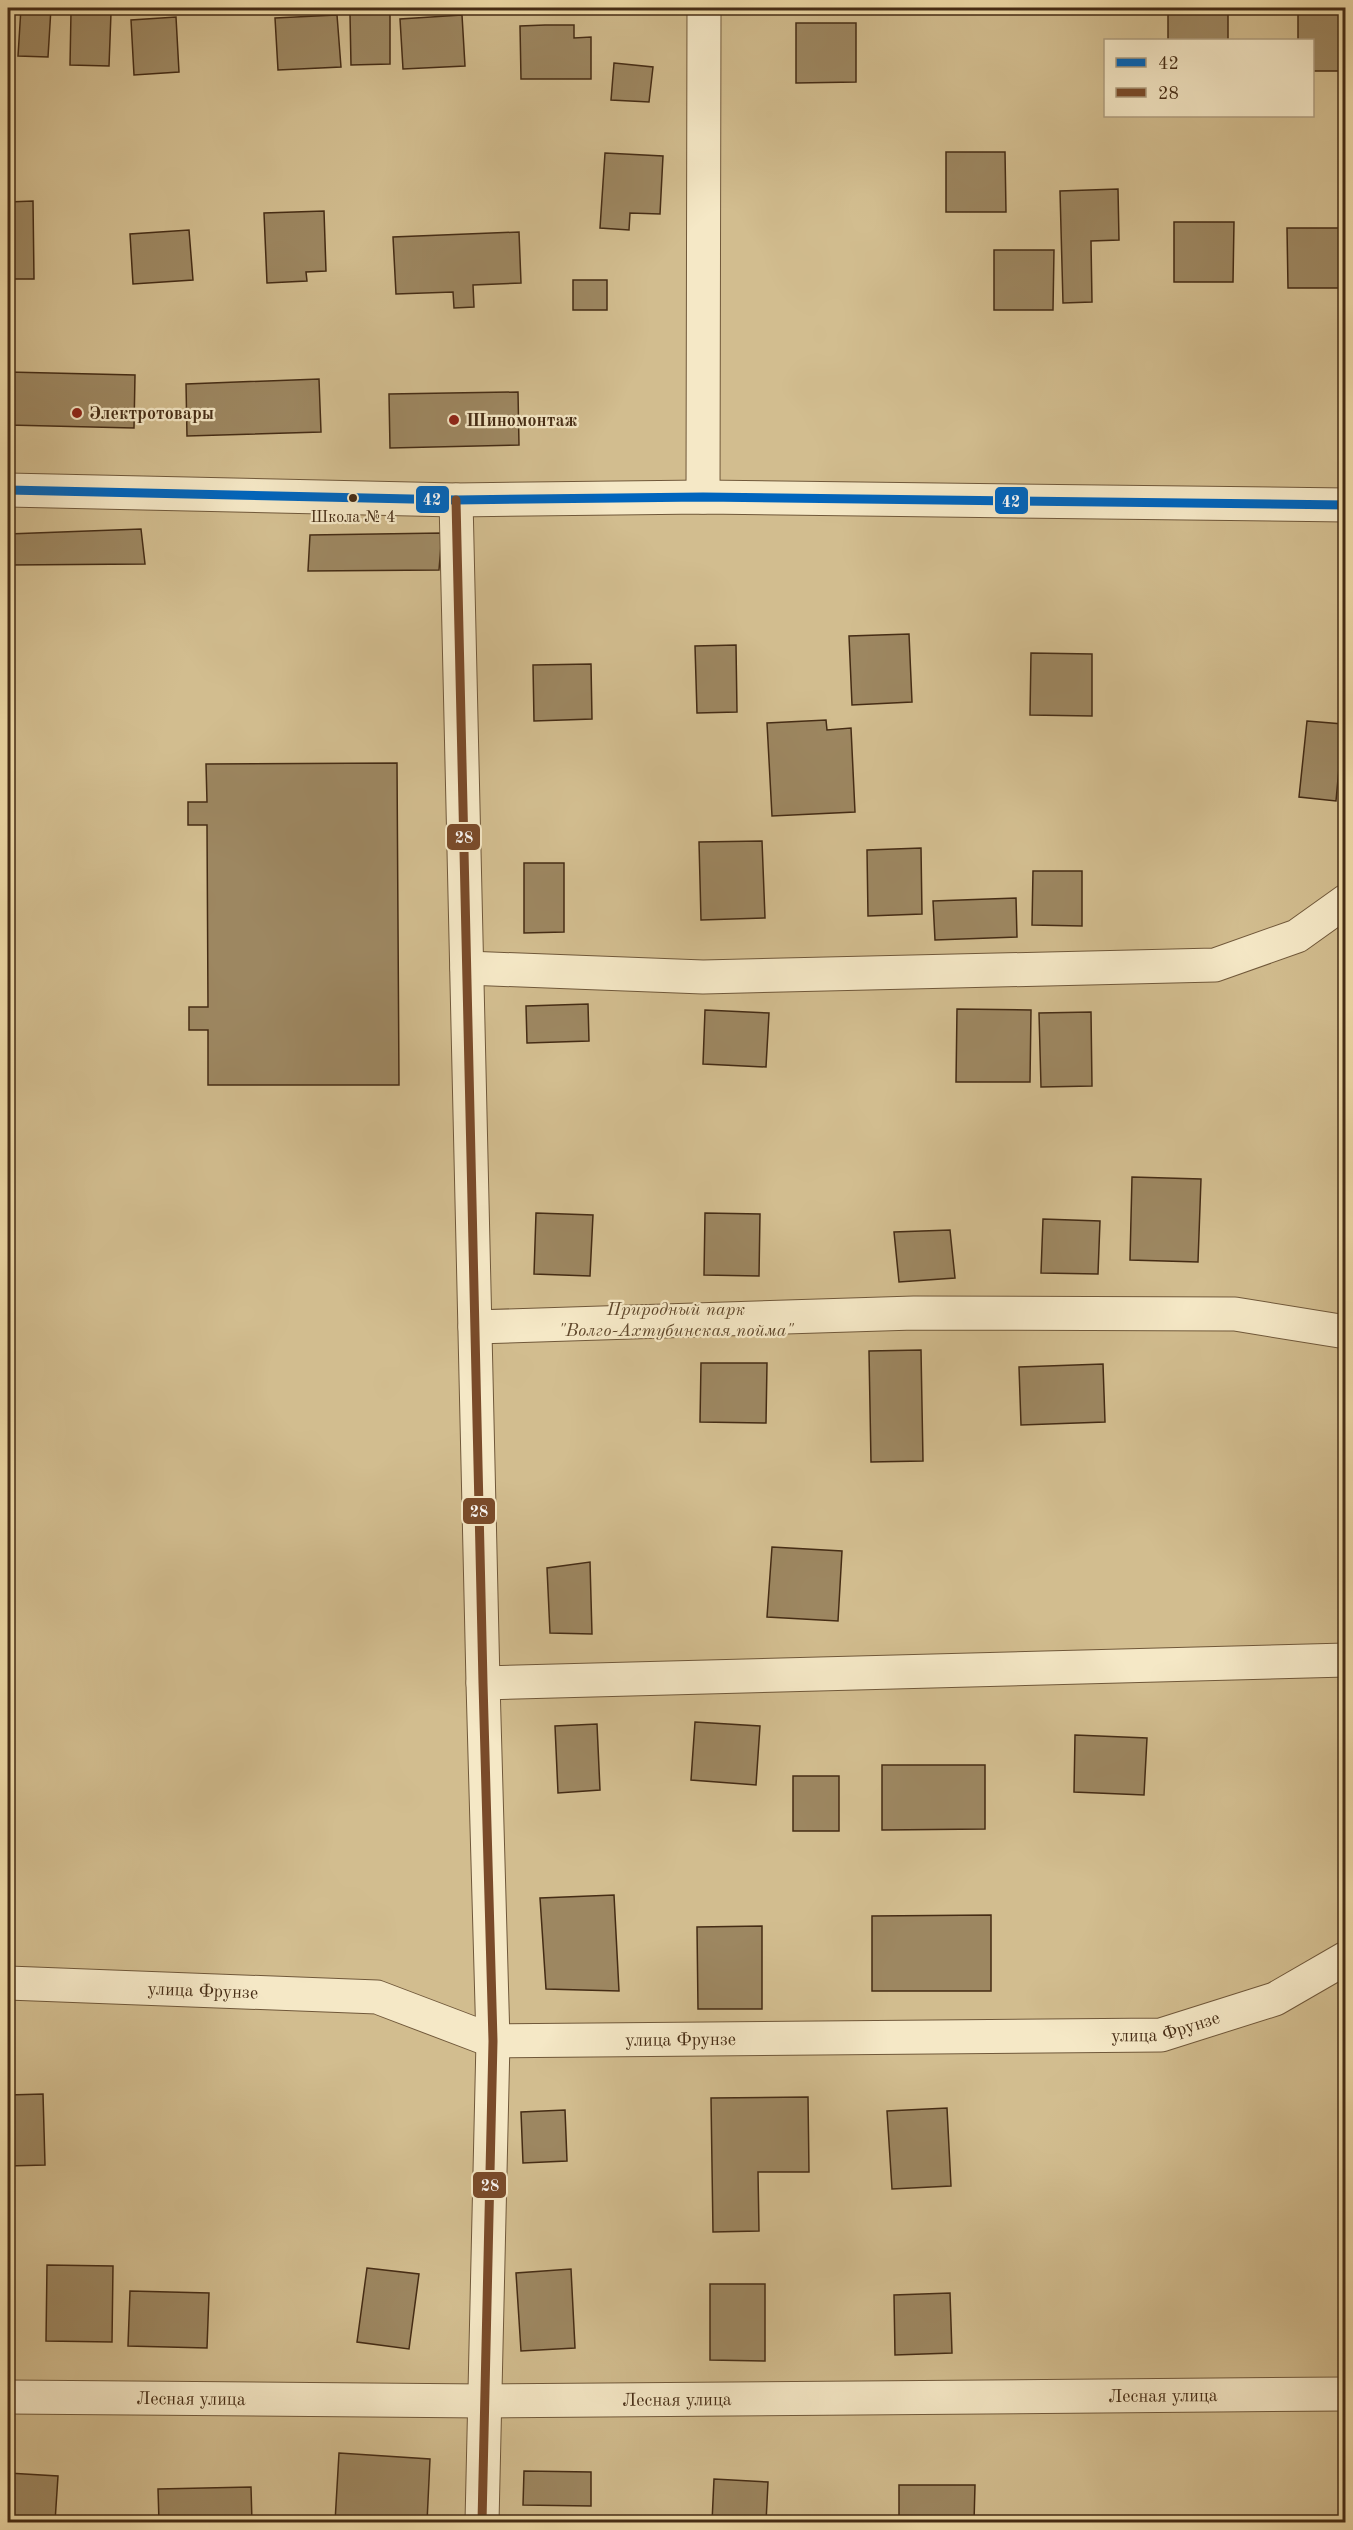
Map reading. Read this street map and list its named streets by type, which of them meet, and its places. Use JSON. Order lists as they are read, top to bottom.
{
  "streets": {
    "street": ["улица Фрунзе", "Лесная улица"]
  },
  "parks": ["Природный парк \"Волго-Ахтубинская пойма\""],
  "places": ["Электротовары", "Шиномонтаж", "Школа № 4"],
  "lines": ["transit line 42", "transit line 28"],
  "legend": ["42", "28"]
}
